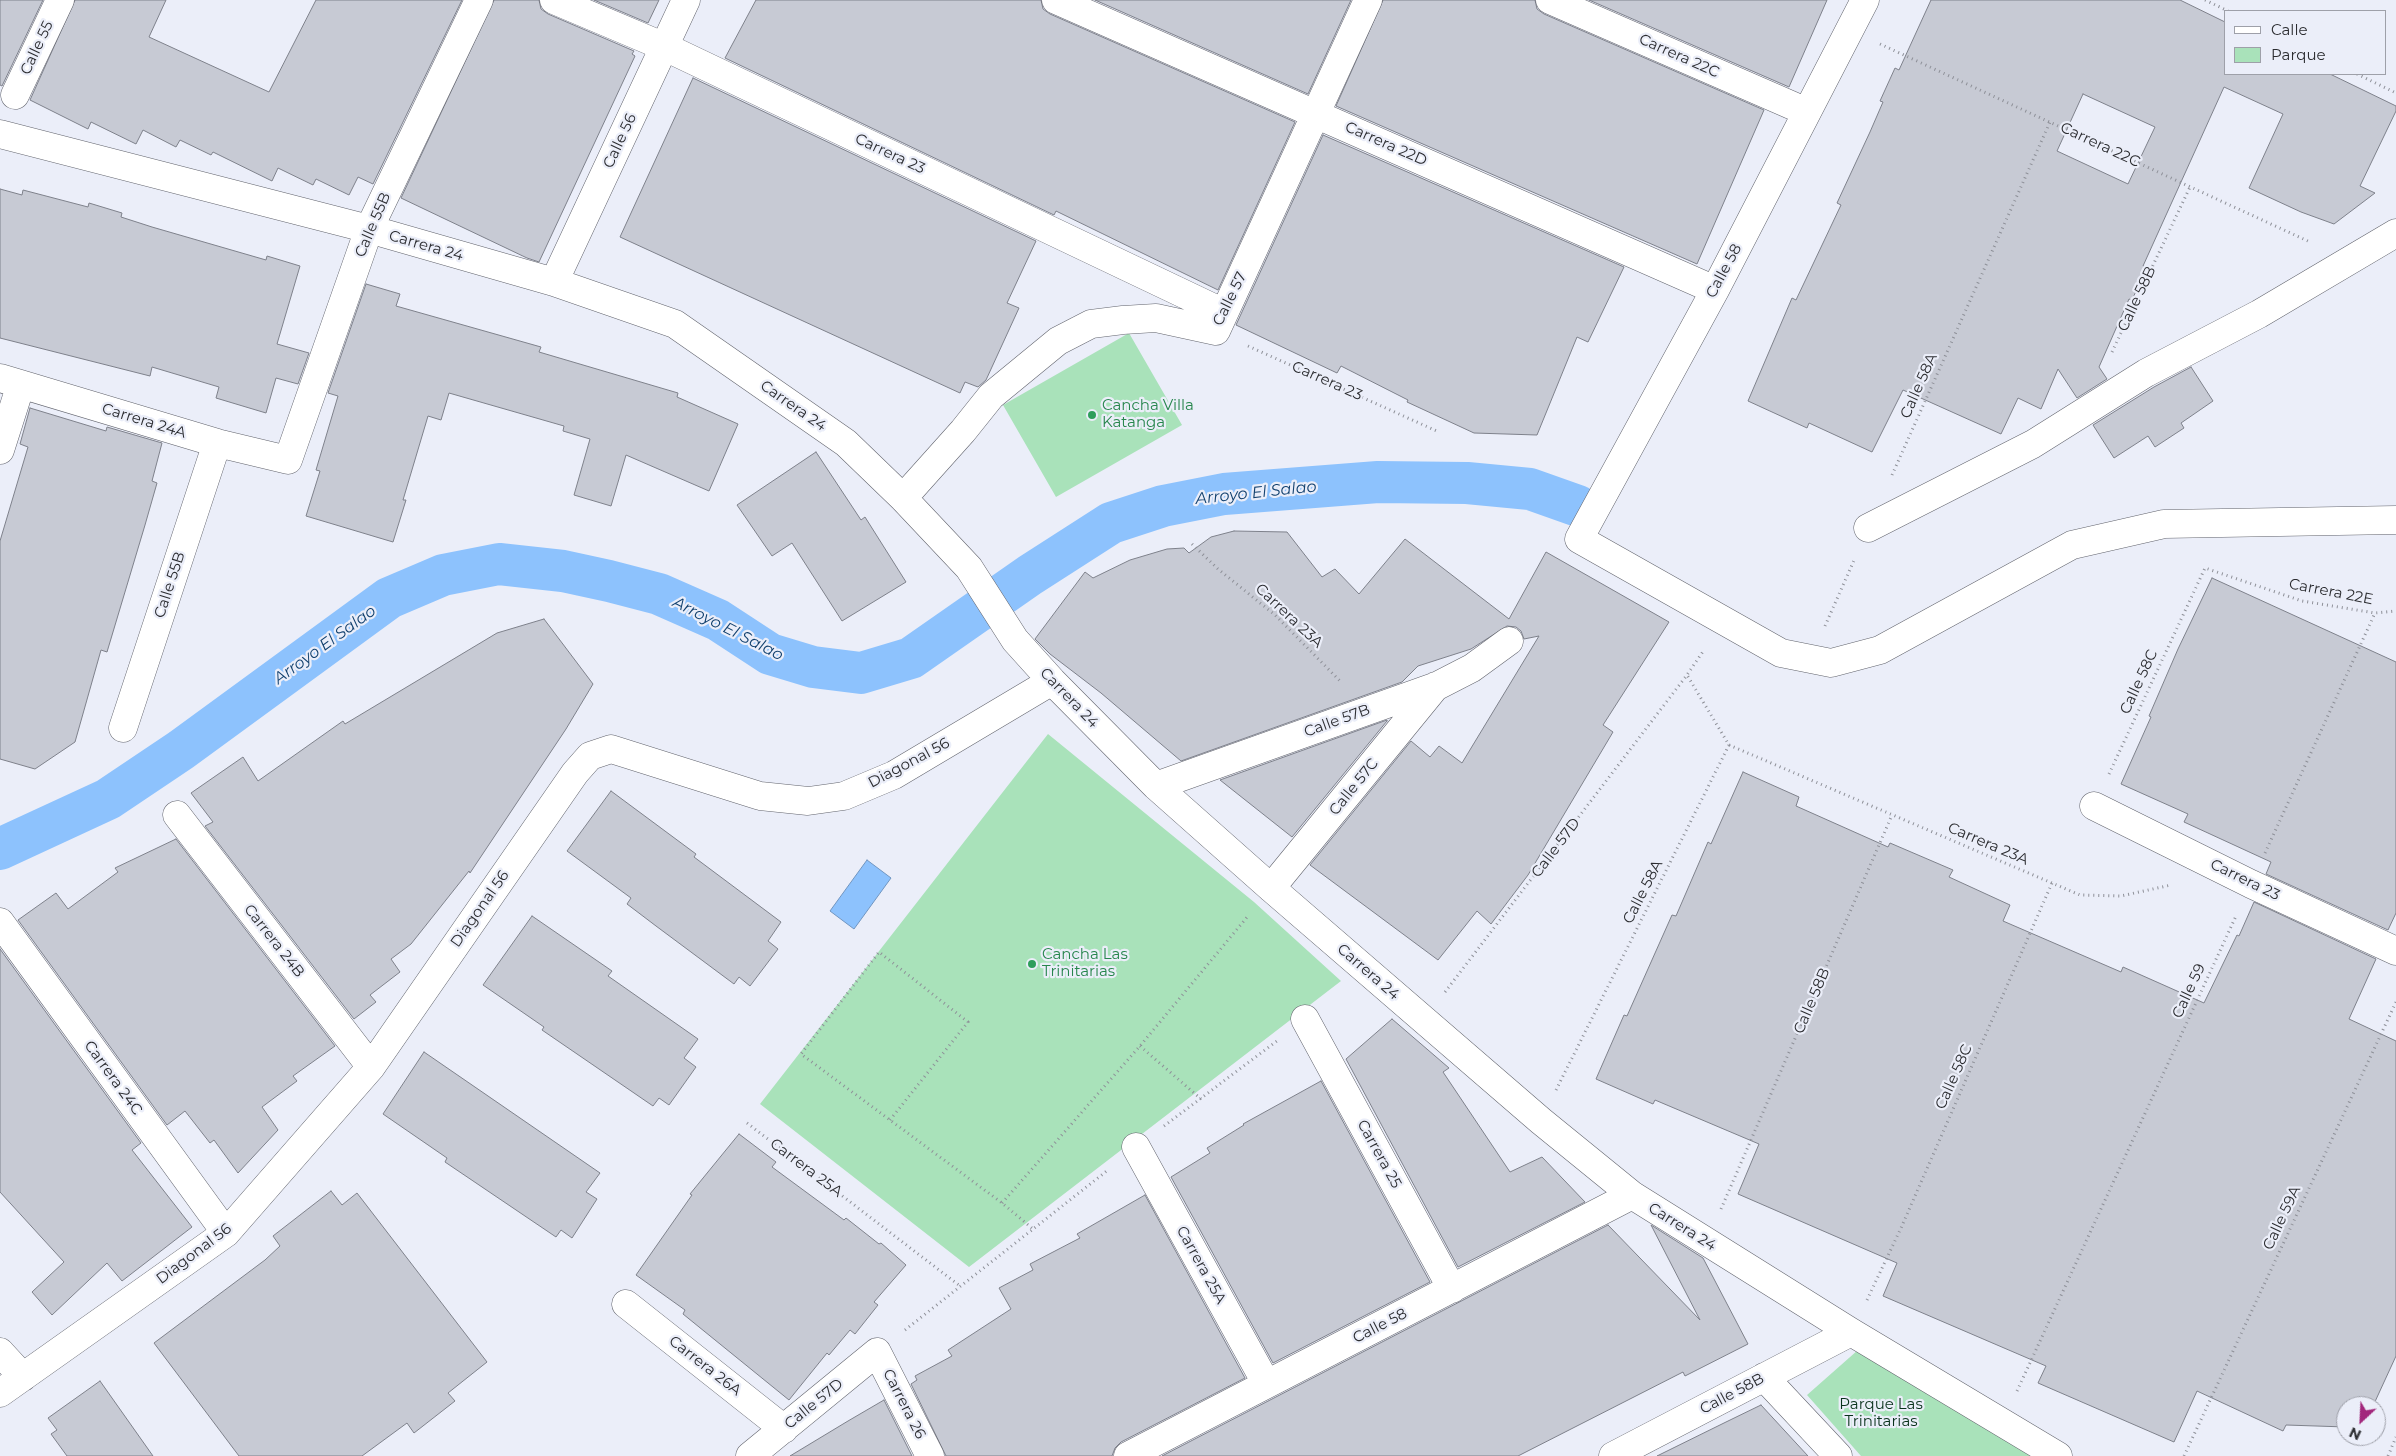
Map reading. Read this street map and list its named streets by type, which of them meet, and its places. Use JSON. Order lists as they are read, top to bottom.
{
  "streets": {
    "street": [
      "Calle 55",
      "Carrera 22C",
      "Calle 56",
      "Carrera 22D",
      "Carrera 23",
      "Calle 55B",
      "Carrera 24",
      "Calle 58",
      "Calle 57",
      "Calle 58B",
      "Carrera 24A",
      "Calle 57B",
      "Diagonal 56",
      "Calle 57C",
      "Calle 57D",
      "Carrera 24B",
      "Carrera 24C",
      "Carrera 25",
      "Carrera 25A",
      "Carrera 26A",
      "Carrera 26"
    ],
    "path": [
      "Calle 58A",
      "Carrera 22E",
      "Carrera 23A",
      "Calle 58C",
      "Calle 59",
      "Calle 59A"
    ]
  },
  "crossings": [
    ["Carrera 22C", "Calle 58"],
    ["Carrera 22C", "Calle 58B"],
    ["Carrera 22C", "Calle 58A"],
    ["Calle 56", "Carrera 23"],
    ["Calle 56", "Carrera 24"],
    ["Carrera 22D", "Calle 58"],
    ["Carrera 22D", "Calle 57"],
    ["Carrera 23", "Calle 57"],
    ["Carrera 23", "Calle 58C"],
    ["Carrera 23", "Calle 59"],
    ["Calle 55B", "Carrera 24"],
    ["Calle 55B", "Carrera 24A"],
    ["Carrera 24", "Calle 58"],
    ["Carrera 24", "Calle 57"],
    ["Carrera 24", "Calle 58B"],
    ["Carrera 24", "Calle 58A"],
    ["Carrera 24", "Calle 57B"],
    ["Carrera 24", "Diagonal 56"],
    ["Carrera 24", "Calle 57C"],
    ["Carrera 24", "Calle 57D"],
    ["Calle 58", "Calle 58A"],
    ["Calle 58", "Carrera 25"],
    ["Calle 58", "Carrera 25A"],
    ["Calle 58B", "Carrera 23A"],
    ["Calle 58A", "Carrera 23A"],
    ["Calle 58A", "Calle 57D"],
    ["Carrera 22E", "Calle 58C"],
    ["Carrera 22E", "Calle 59"],
    ["Carrera 23A", "Calle 58C"],
    ["Carrera 23A", "Calle 57B"],
    ["Carrera 23A", "Calle 57D"],
    ["Calle 57B", "Calle 57C"],
    ["Diagonal 56", "Carrera 24B"],
    ["Diagonal 56", "Carrera 24C"],
    ["Calle 57D", "Carrera 26A"],
    ["Calle 57D", "Carrera 26"]
  ],
  "water": ["Arroyo El Salao"],
  "parks": ["Parque Las Trinitarias"],
  "places": ["Cancha Villa Katanga", "Cancha Las Trinitarias"],
  "legend": ["Calle", "Parque"],
  "north": "bottom left"
}
